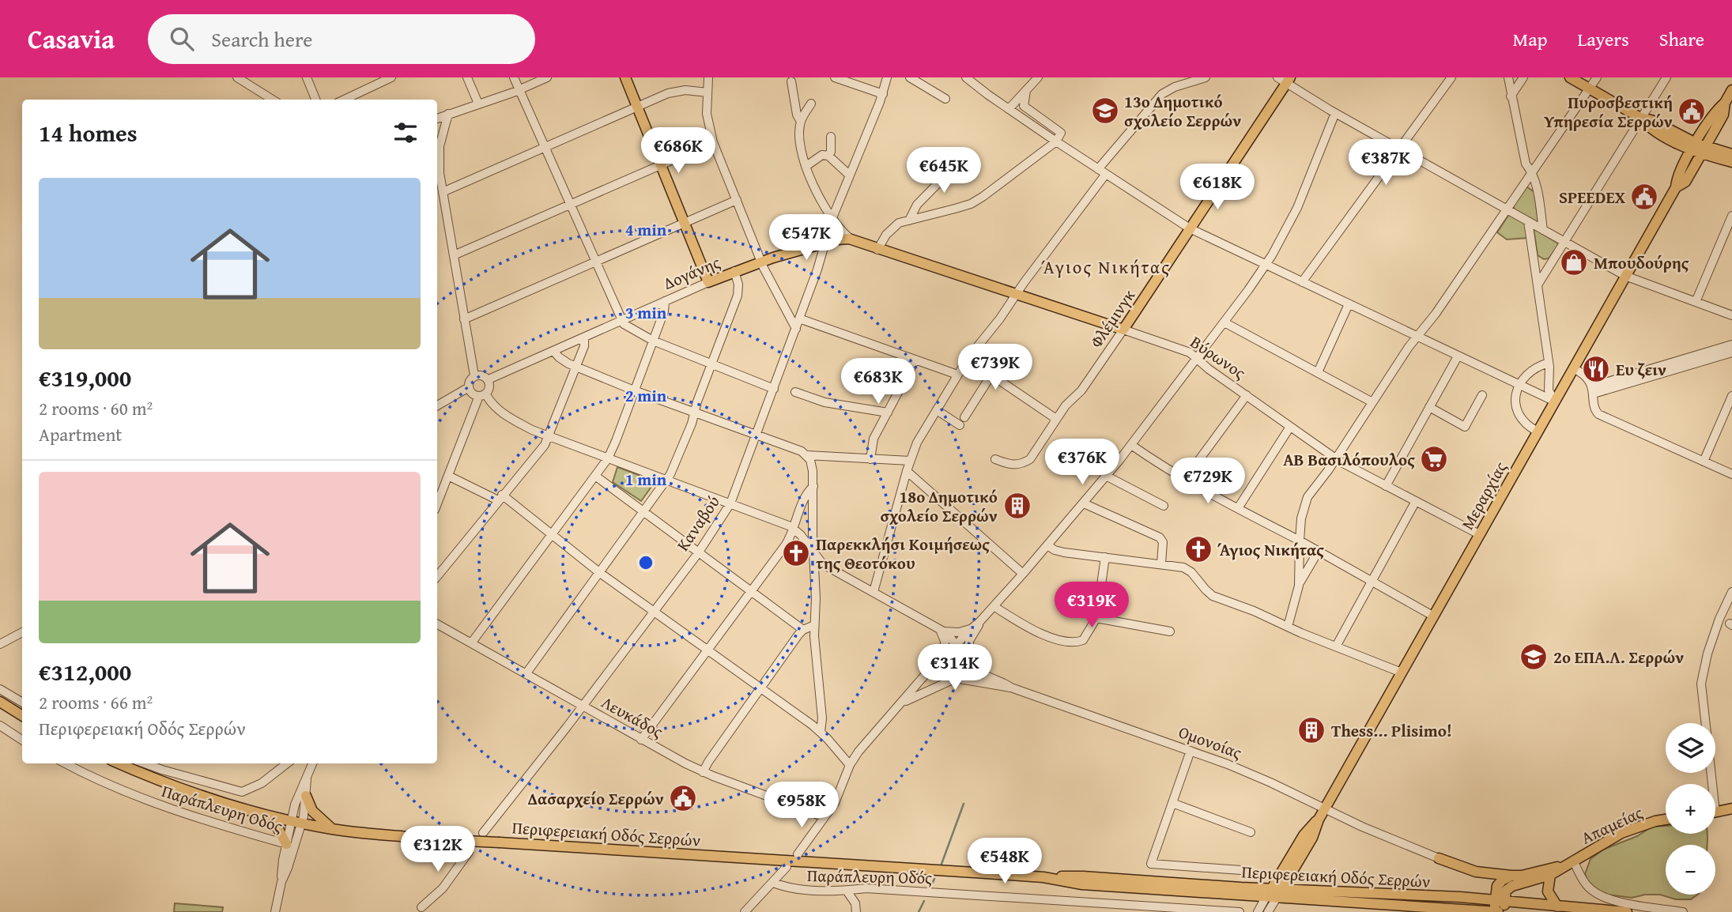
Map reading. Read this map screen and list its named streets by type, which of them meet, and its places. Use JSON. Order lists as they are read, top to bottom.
{
  "streets": {
    "main road": [
      "Δογάνης",
      "Φλέμινγκ",
      "Βύρωνος",
      "Μεραρχίας",
      "Απαμείας",
      "Περιφερειακή Οδός Σερρών"
    ],
    "street": [
      "Καναβού",
      "Λευκάδος",
      "Ομονοίας",
      "Παράπλευρη Οδός"
    ]
  },
  "crossings": [
    ["Δογάνης", "Βύρωνος"],
    ["Δογάνης", "Καναβού"],
    ["Φλέμινγκ", "Βύρωνος"],
    ["Βύρωνος", "Μεραρχίας"],
    ["Μεραρχίας", "Ομονοίας"],
    ["Μεραρχίας", "Περιφερειακή Οδός Σερρών"],
    ["Καναβού", "Λευκάδος"]
  ],
  "districts": ["Άγιος Νικήτας"],
  "places": {
    "school or university": ["13ο Δημοτικό σχολείο Σερρών", "2ο ΕΠΑ.Λ. Σερρών"],
    "public building": ["Πυροσβεστική Υπηρεσία Σερρών", "SPEEDEX", "Δασαρχείο Σερρών"],
    "shop": ["Μπουδούρης"],
    "restaurant": ["Ευ ζειν"],
    "supermarket": ["ΑΒ Βασιλόπουλος"],
    "building": ["18ο Δημοτικό σχολείο Σερρών", "Thess… Plisimo!"],
    "church": ["Άγιος Νικήτας", "Παρεκκλήσι Κοιμήσεως της Θεοτόκου"]
  },
  "page": {
    "header": "Casavia",
    "search": "Search here",
    "nav": ["Map", "Layers", "Share"],
    "heading": "14 homes",
    "price": [
      "€686K",
      "€387K",
      "€645K",
      "€618K",
      "€547K",
      "€739K",
      "€683K",
      "€376K",
      "€729K",
      "€319K",
      "€314K",
      "€958K",
      "€312K",
      "€548K"
    ],
    "list": [
      {
        "name": "€319,000",
        "note": "2 rooms · 60 m² · Apartment"
      },
      {
        "name": "€312,000",
        "note": "2 rooms · 66 m² · Περιφερειακή Οδός Σερρών"
      }
    ],
    "map_buttons": ["+", "−"]
  },
  "rings": [
    "4 min",
    "3 min",
    "2 min",
    "1 min"
  ]
}
